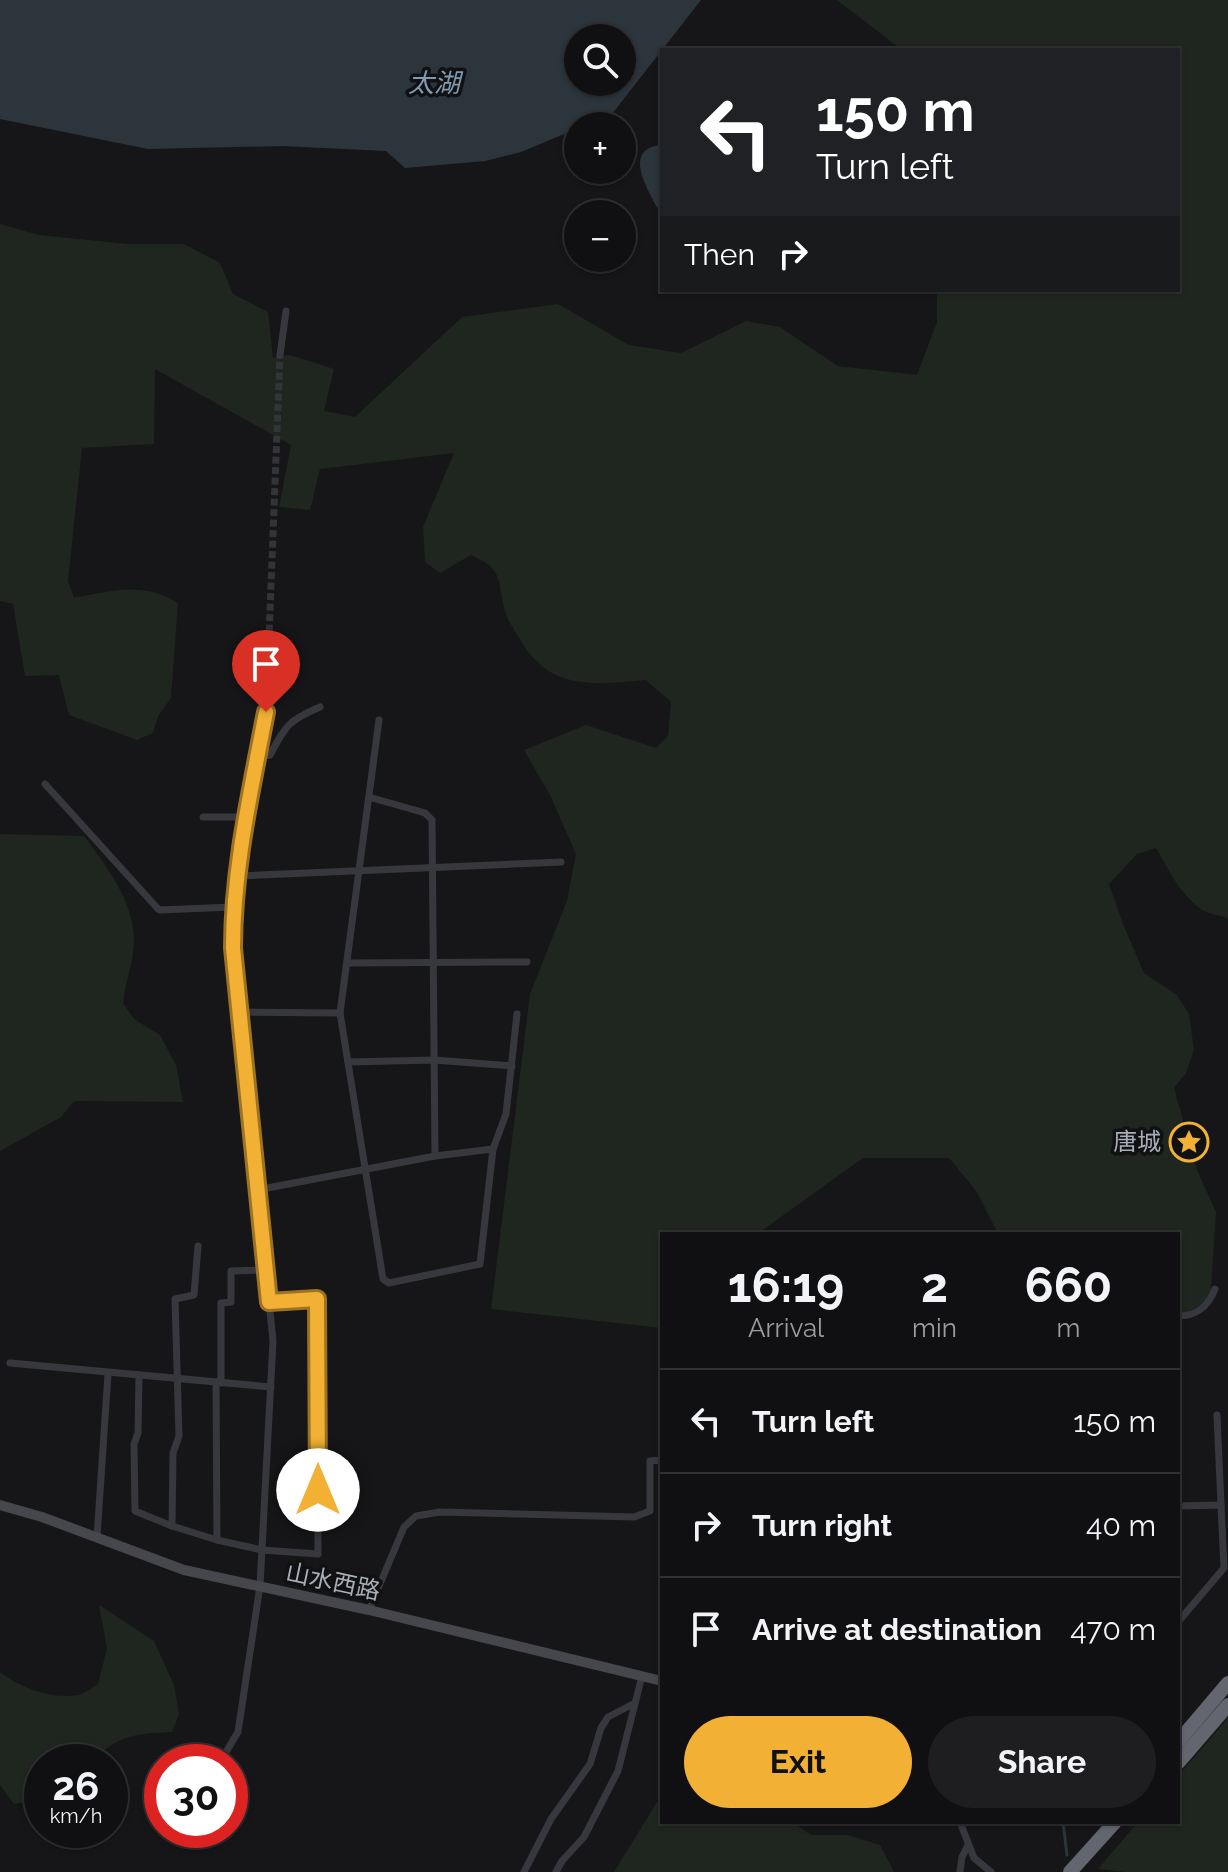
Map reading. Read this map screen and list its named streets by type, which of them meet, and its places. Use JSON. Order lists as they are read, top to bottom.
{
  "streets": {
    "street": ["山水西路"]
  },
  "water": ["太湖"],
  "places": {
    "place": ["唐城"]
  },
  "page": {
    "map_buttons": ["+", "−"],
    "turn": ["150 m", "Turn left"],
    "then": "Then",
    "eta": [
      "16:19",
      "Arrival",
      "2",
      "min",
      "660",
      "m"
    ],
    "list": [
      {
        "name": "Turn left",
        "value": "150 m"
      },
      {
        "name": "Turn right",
        "value": "40 m"
      },
      {
        "name": "Arrive at destination",
        "value": "470 m"
      }
    ],
    "buttons": ["Exit", "Share"],
    "speed": "26 km/h",
    "limit": "30"
  }
}
